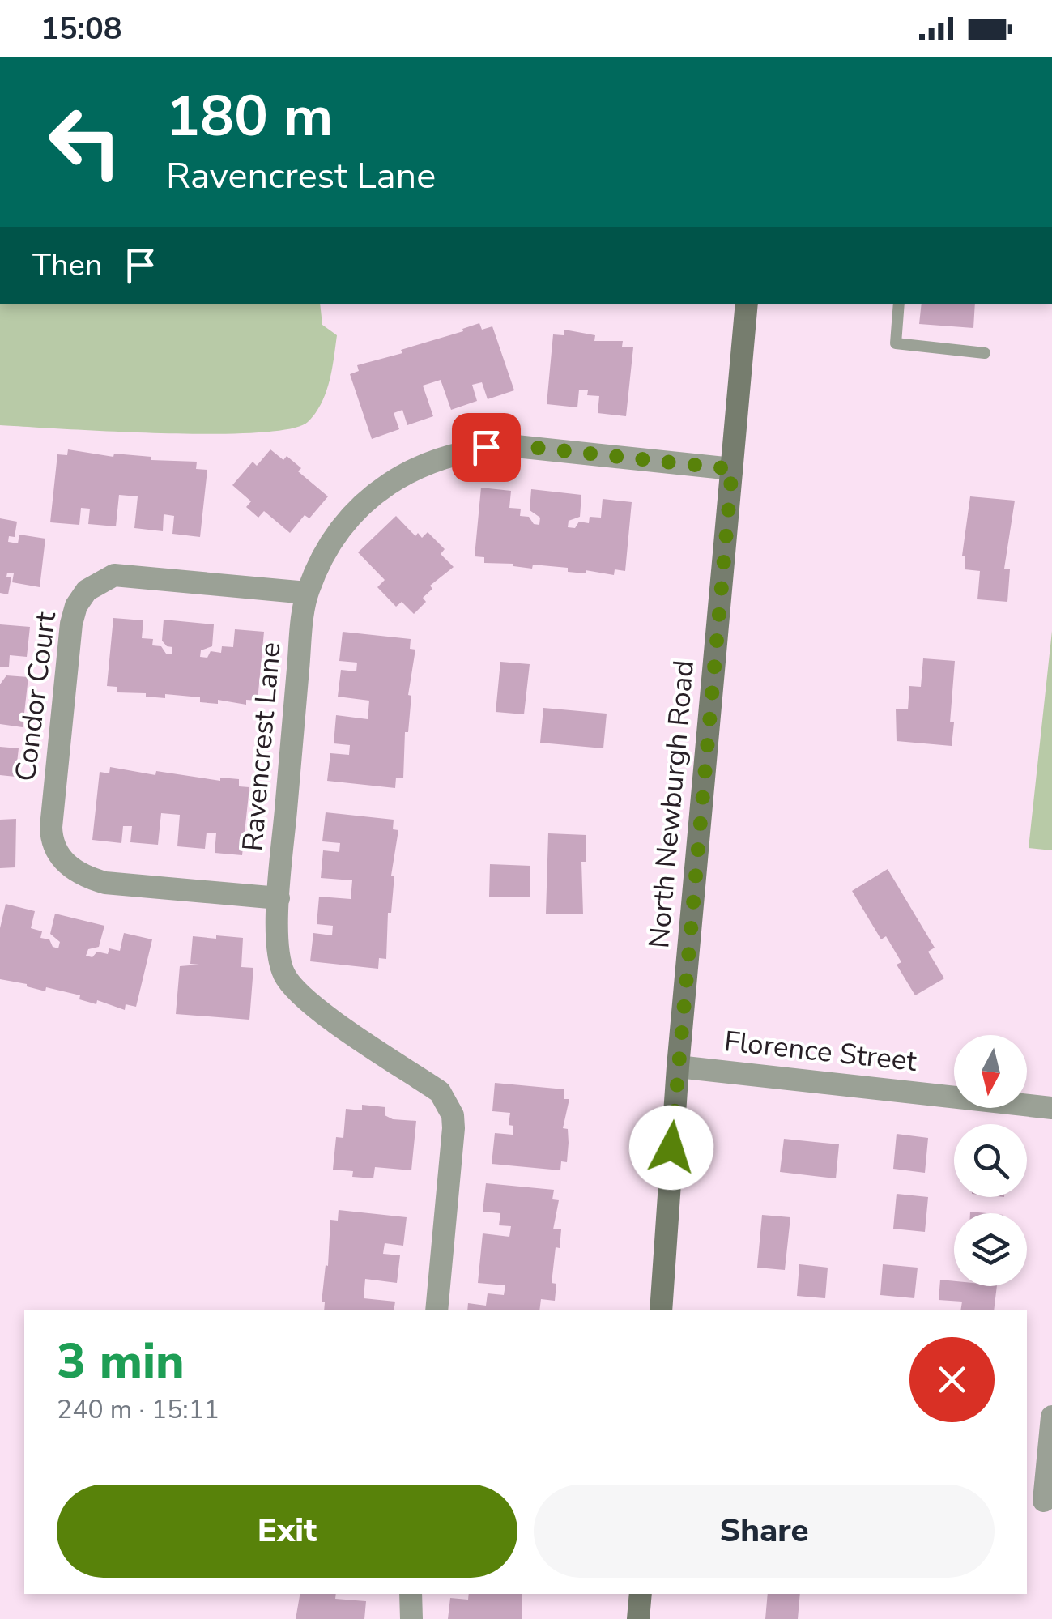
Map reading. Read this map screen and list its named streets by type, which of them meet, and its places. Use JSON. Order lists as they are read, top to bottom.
{
  "streets": {
    "main road": ["North Newburgh Road"],
    "street": ["Condor Court", "Ravencrest Lane", "Florence Street"]
  },
  "crossings": [
    ["Condor Court", "Ravencrest Lane"],
    ["Ravencrest Lane", "North Newburgh Road"],
    ["North Newburgh Road", "Florence Street"]
  ],
  "north": "bottom",
  "page": {
    "status": "15:08",
    "turn": ["180 m", "Ravencrest Lane"],
    "then": "Then",
    "heading": ["3 min", "240 m · 15:11"],
    "buttons": ["Exit", "Share"]
  }
}
